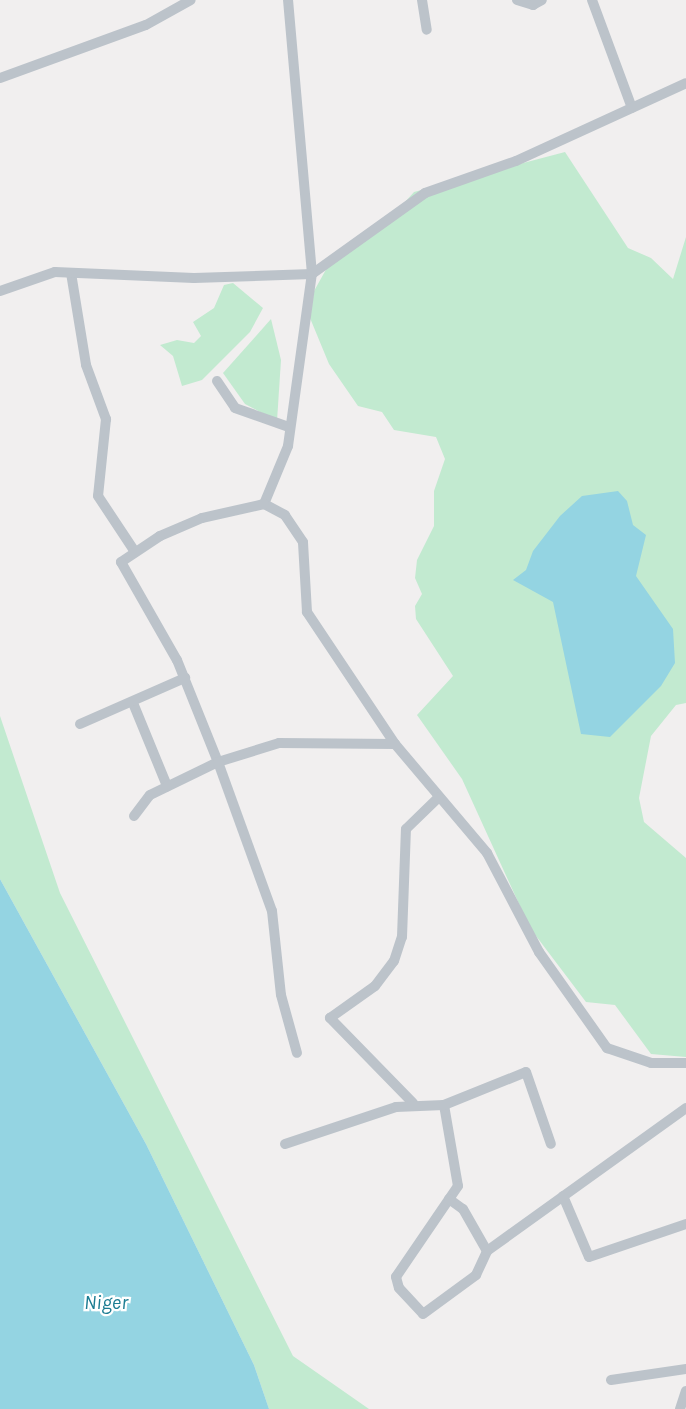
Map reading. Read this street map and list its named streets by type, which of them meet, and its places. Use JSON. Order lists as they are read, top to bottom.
{
  "water": ["Niger"]
}
